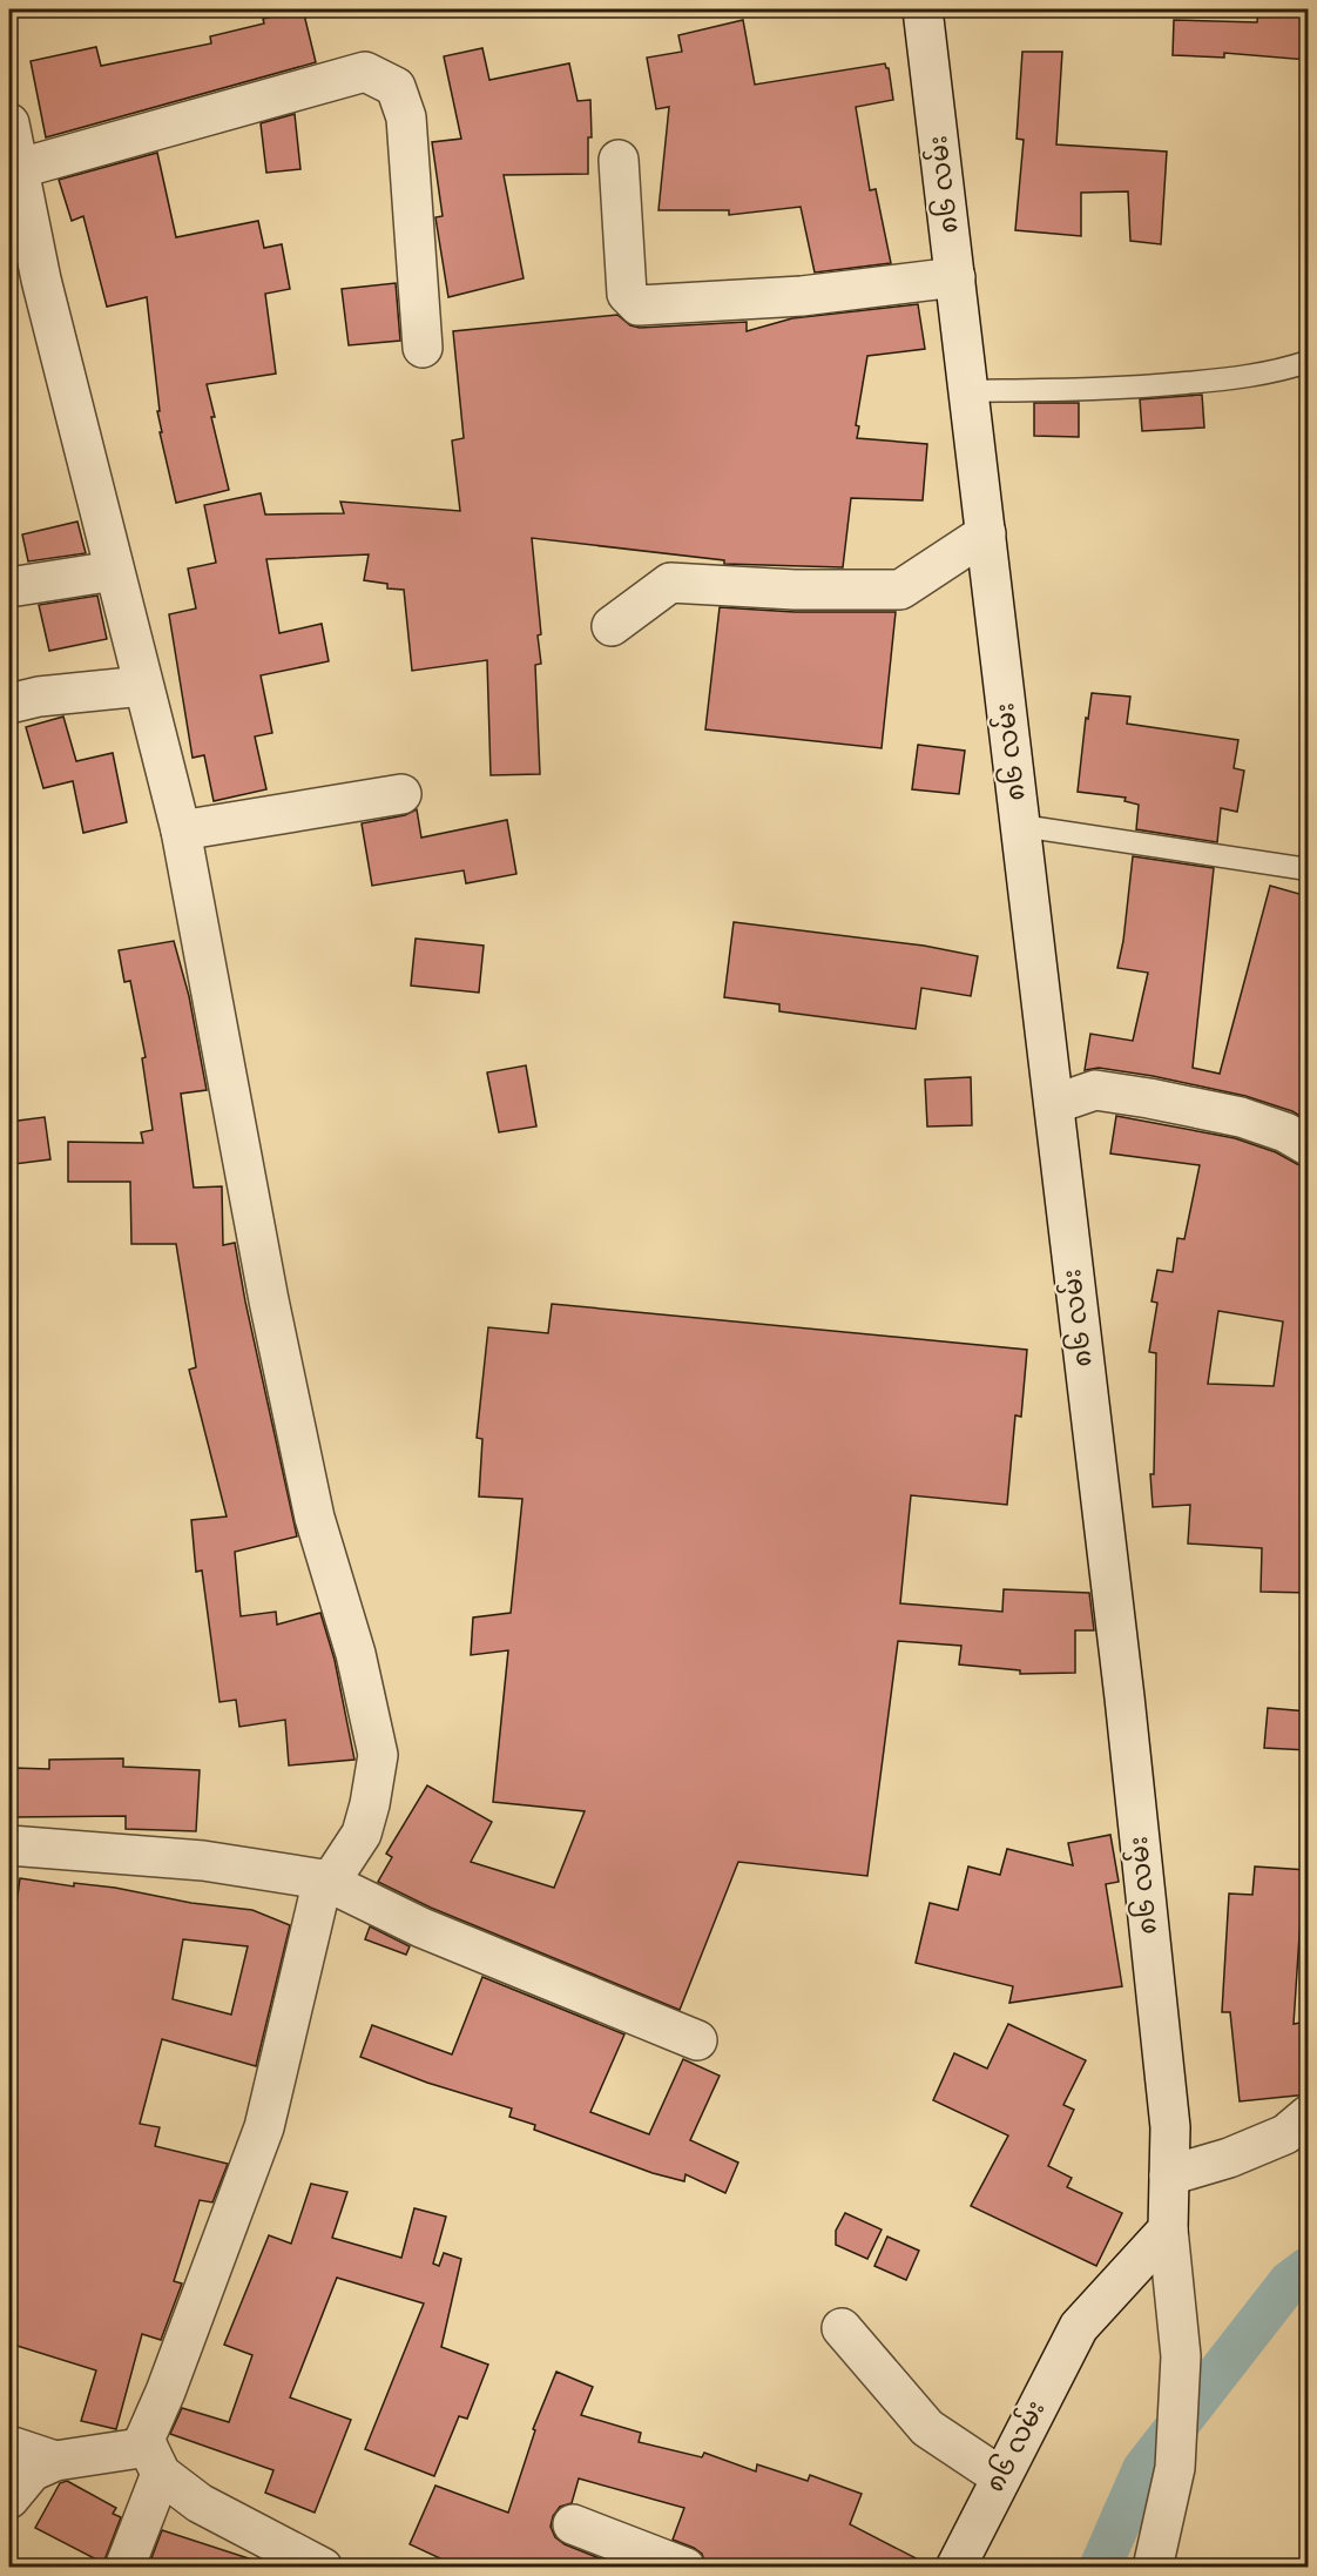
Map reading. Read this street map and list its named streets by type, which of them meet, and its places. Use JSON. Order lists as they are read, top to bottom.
{
  "streets": {
    "street": ["၈၆ လမ်း"]
  }
}
